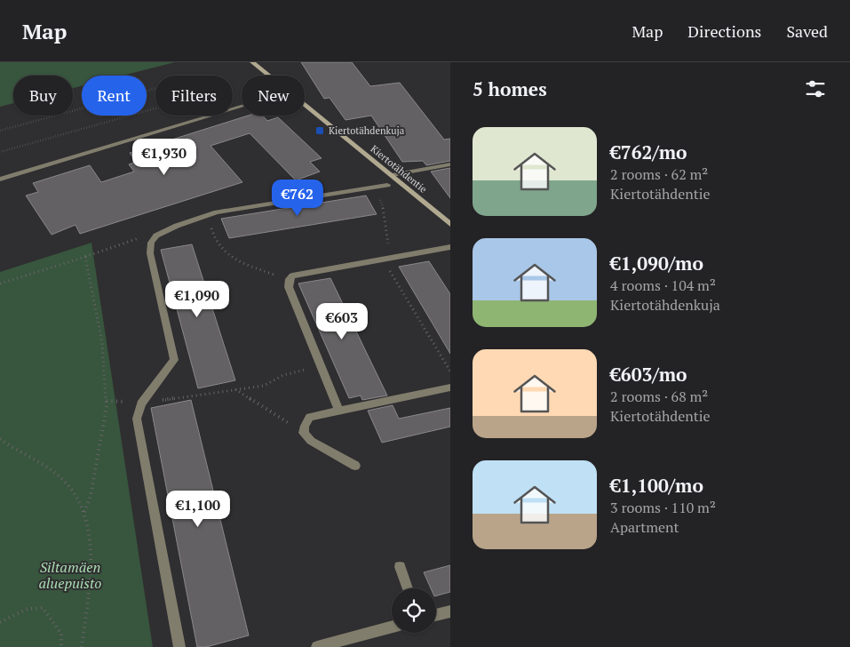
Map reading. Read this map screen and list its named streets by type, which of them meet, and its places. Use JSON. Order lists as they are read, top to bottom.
{
  "streets": {
    "street": ["Kiertotähdentie"]
  },
  "parks": ["Siltamäen aluepuisto"],
  "places": {
    "transit": ["Kiertotähdenkuja"]
  },
  "page": {
    "header": "Map",
    "nav": ["Map", "Directions", "Saved"],
    "heading": "5 homes",
    "chip": [
      "Buy",
      "Rent",
      "Filters",
      "New"
    ],
    "list": [
      {
        "name": "€762/mo",
        "note": "2 rooms · 62 m² · Kiertotähdentie"
      },
      {
        "name": "€1,090/mo",
        "note": "4 rooms · 104 m² · Kiertotähdenkuja"
      },
      {
        "name": "€603/mo",
        "note": "2 rooms · 68 m² · Kiertotähdentie"
      },
      {
        "name": "€1,100/mo",
        "note": "3 rooms · 110 m² · Apartment"
      }
    ],
    "price": [
      "€1,930",
      "€762",
      "€1,090",
      "€603",
      "€1,100"
    ]
  }
}
